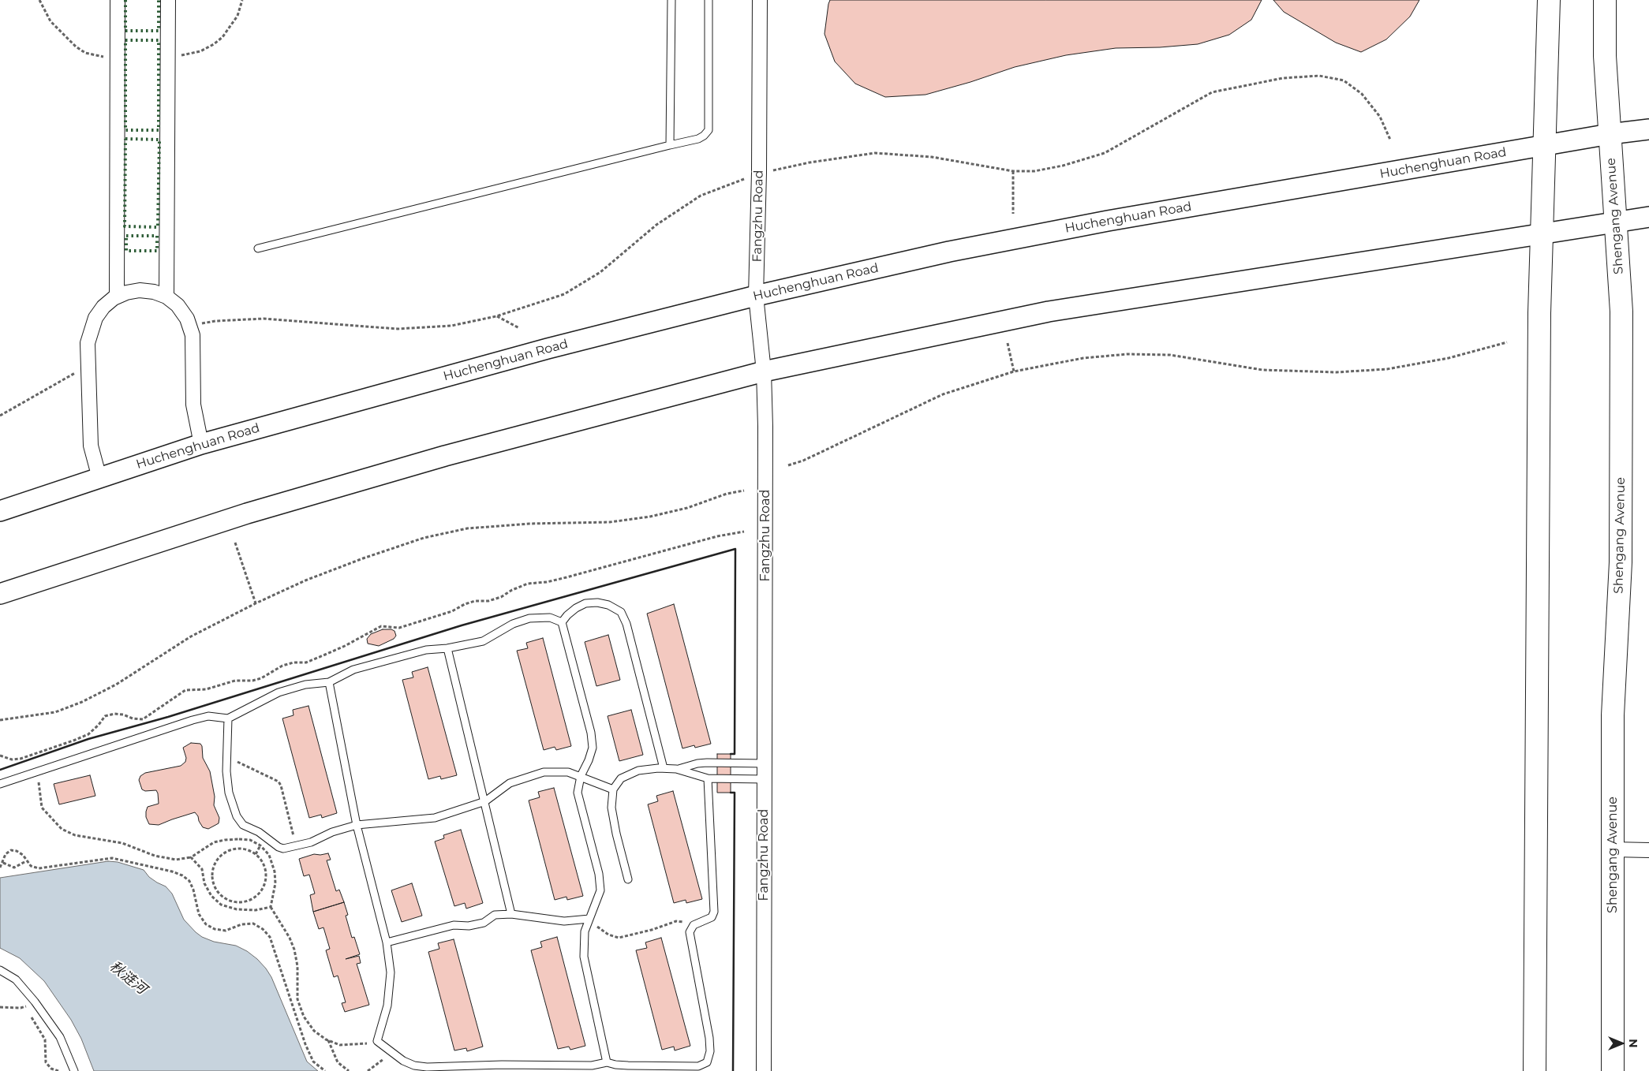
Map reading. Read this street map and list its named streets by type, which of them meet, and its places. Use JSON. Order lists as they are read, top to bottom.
{
  "streets": {
    "main road": ["Huchenghuan Road", "Shengang Avenue"],
    "street": ["Fangzhu Road"]
  },
  "crossings": [
    ["Huchenghuan Road", "Fangzhu Road"],
    ["Huchenghuan Road", "Shengang Avenue"]
  ],
  "water": ["秋涟河"],
  "north": "right"
}
